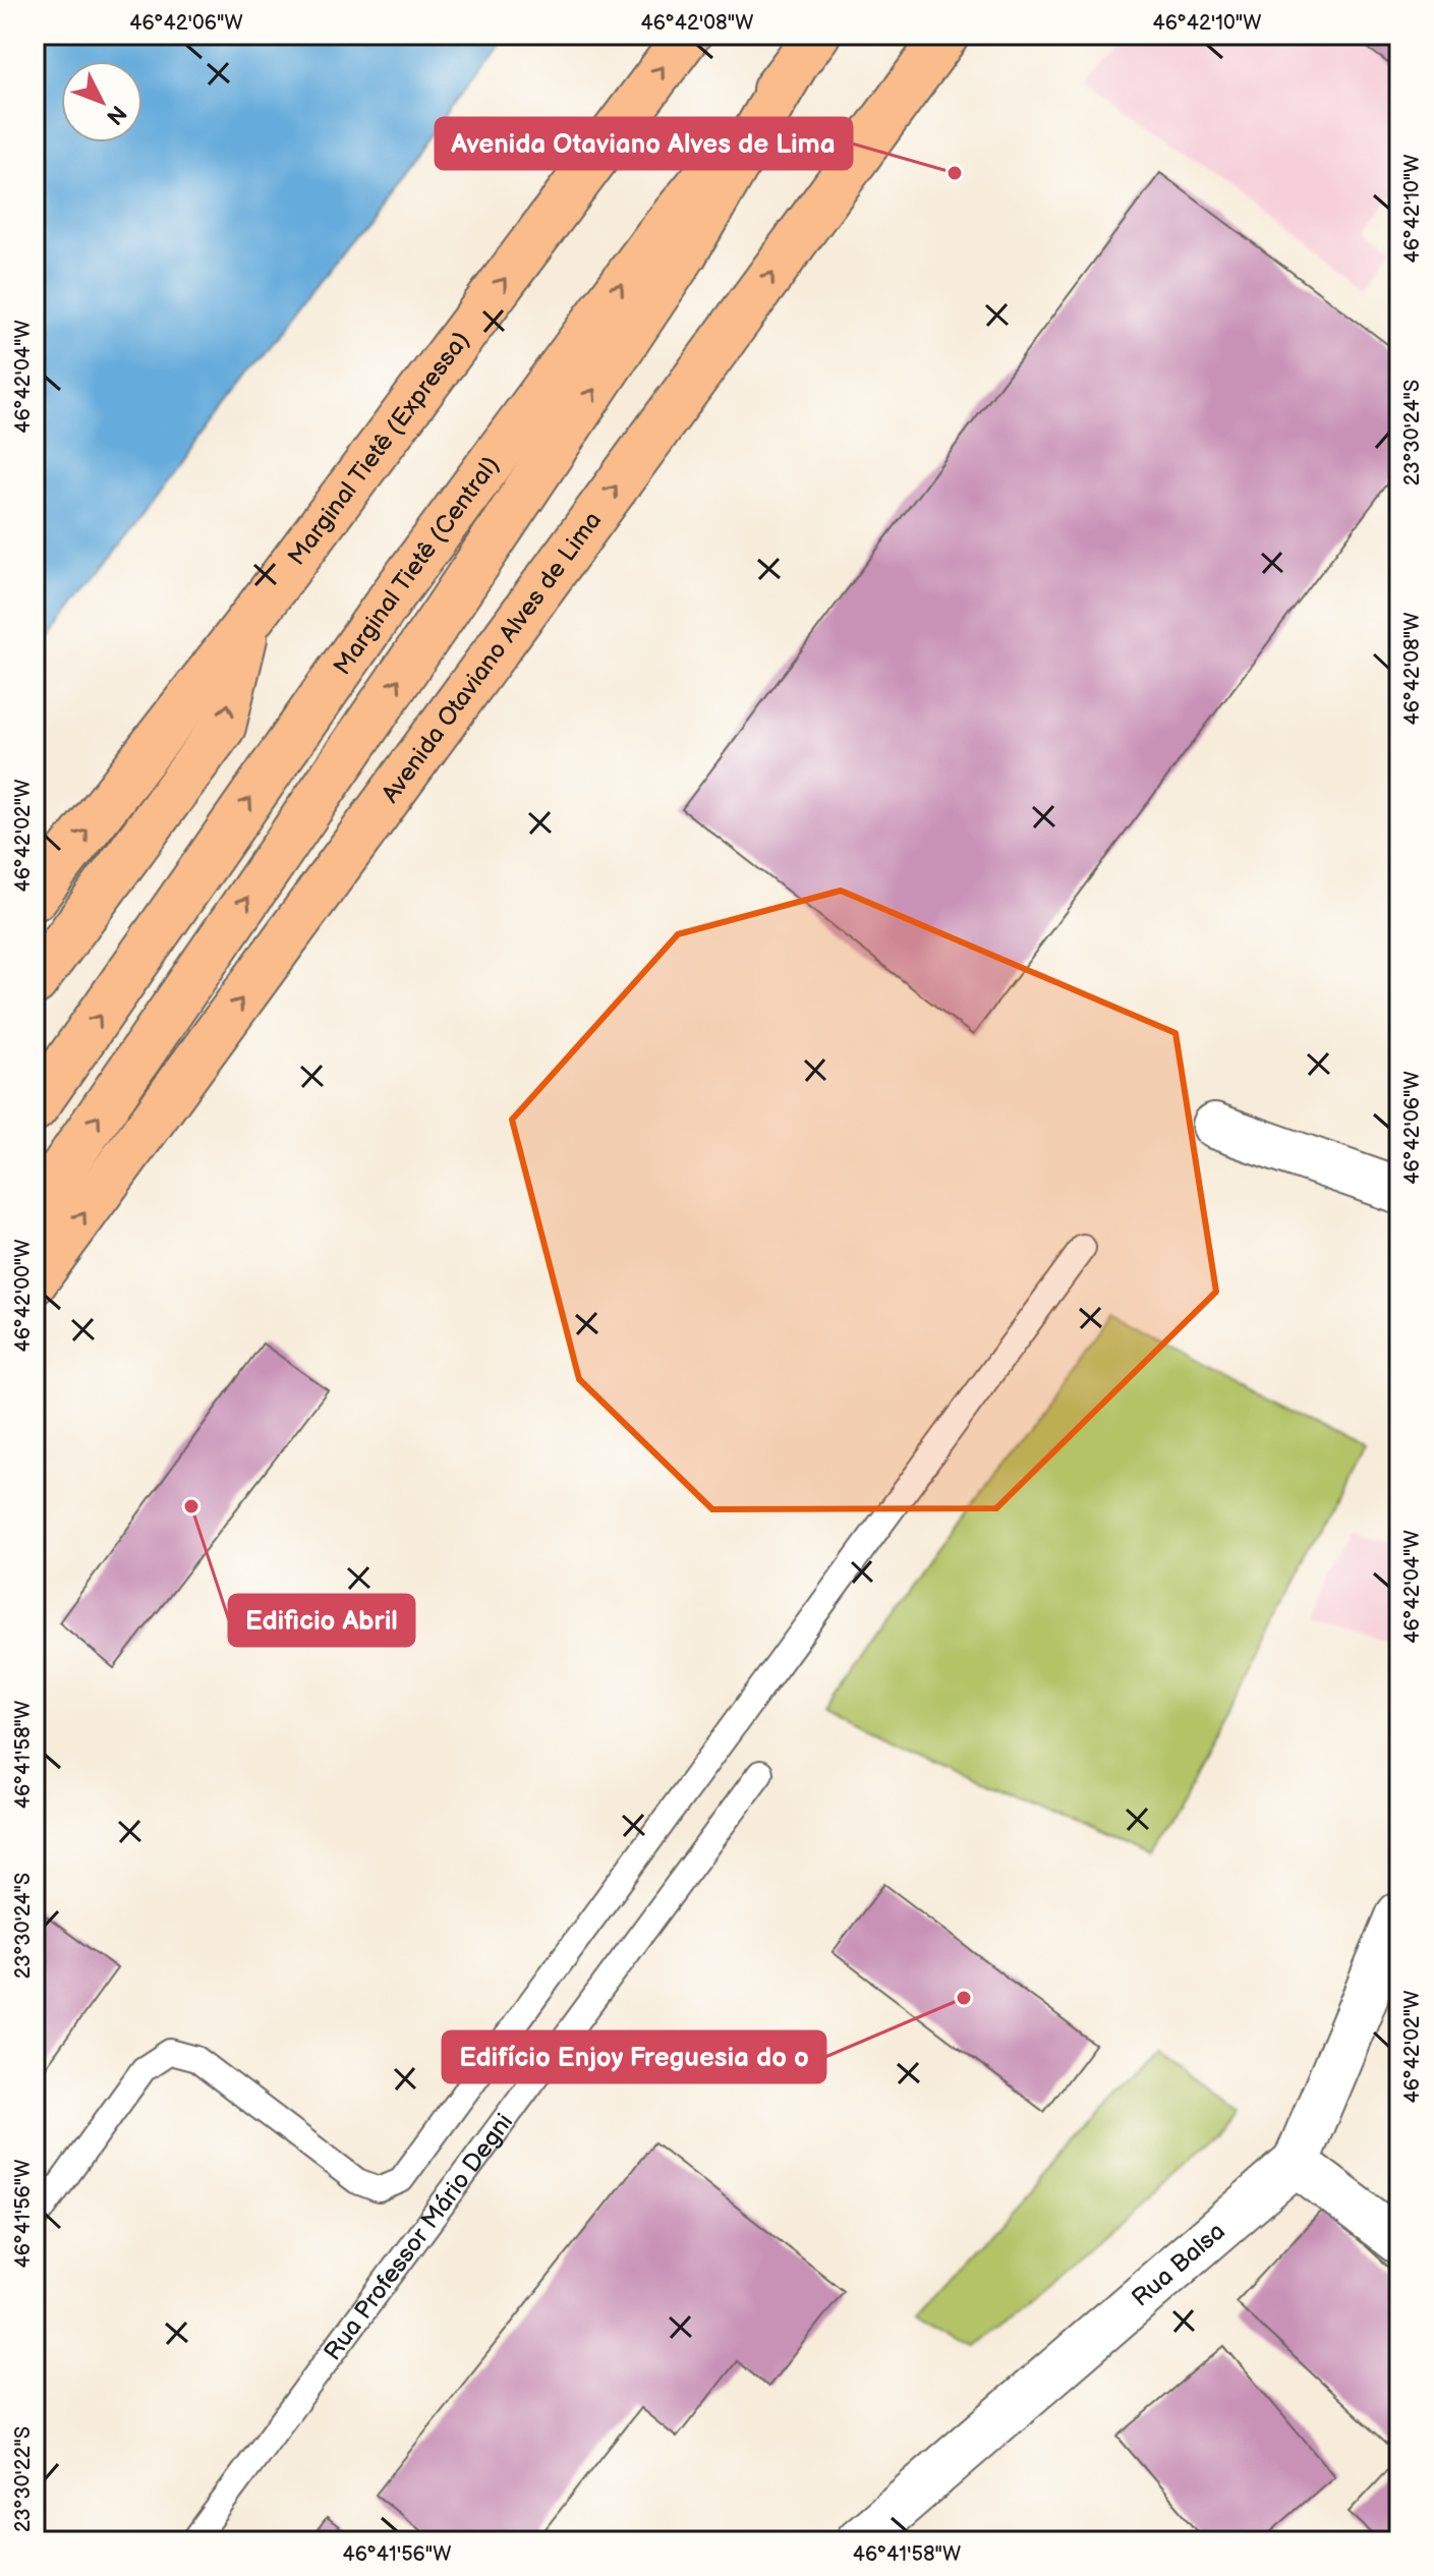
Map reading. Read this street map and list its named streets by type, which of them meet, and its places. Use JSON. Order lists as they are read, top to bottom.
{
  "streets": {
    "highway": ["Marginal Tietê (Expressa)", "Marginal Tietê (Central)", "Avenida Otaviano Alves de Lima"],
    "street": ["Rua Balsa"],
    "lane": ["Rua Professor Mário Degni"]
  },
  "places": ["Avenida Otaviano Alves de Lima", "Edificio Abril", "Edifício Enjoy Freguesia do o"],
  "north": "bottom right",
  "coordinates": [
    "46°42'06\"W",
    "46°42'08\"W",
    "46°42'10\"W",
    "46°42'04\"W",
    "23°30'24\"S",
    "46°42'02\"W",
    "46°42'00\"W",
    "46°41'58\"W",
    "46°41'56\"W",
    "23°30'22\"S"
  ]
}
